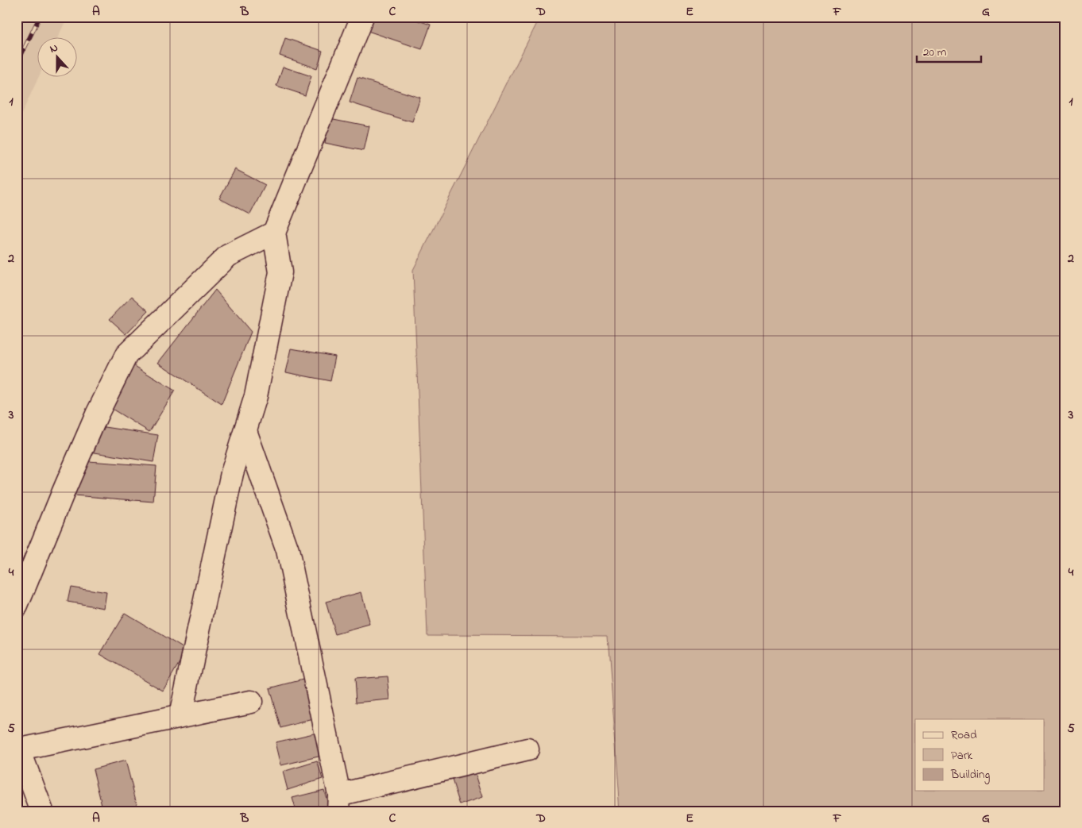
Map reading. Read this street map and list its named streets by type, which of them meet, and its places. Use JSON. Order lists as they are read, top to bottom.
{
  "legend": ["Road", "Park", "Building"],
  "scale_bar": "20 m",
  "north": "top",
  "grid": {
    "columns": [
      "A",
      "B",
      "C",
      "D",
      "E",
      "F",
      "G"
    ],
    "rows": [
      "1",
      "2",
      "3",
      "4",
      "5"
    ]
  }
}
